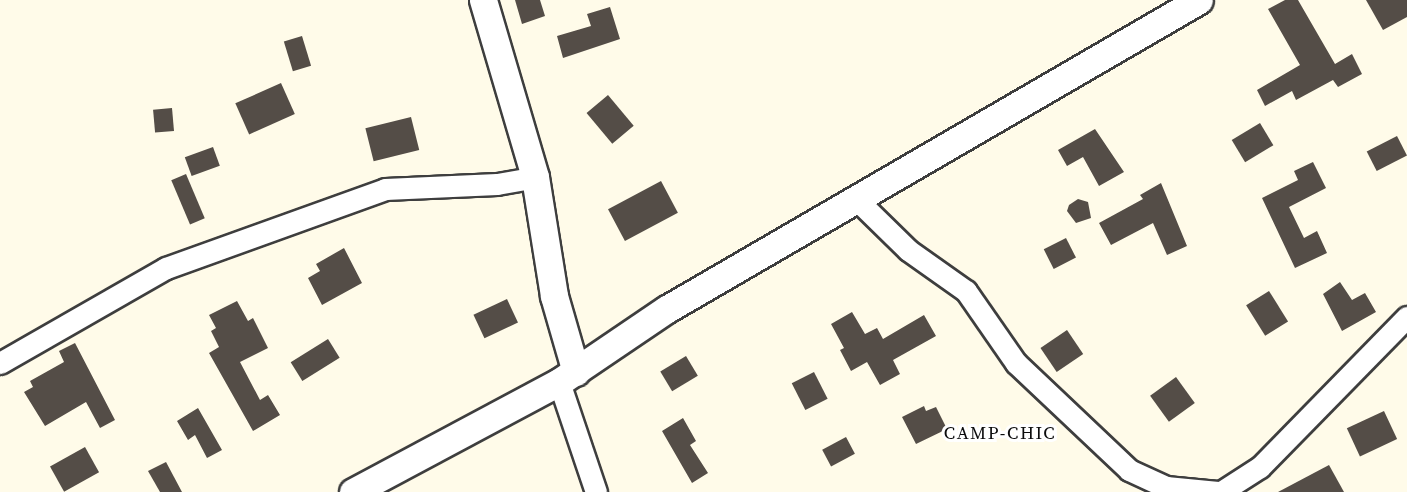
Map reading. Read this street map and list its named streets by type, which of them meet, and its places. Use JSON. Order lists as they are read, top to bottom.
{
  "districts": ["CAMP-CHIC"]
}
